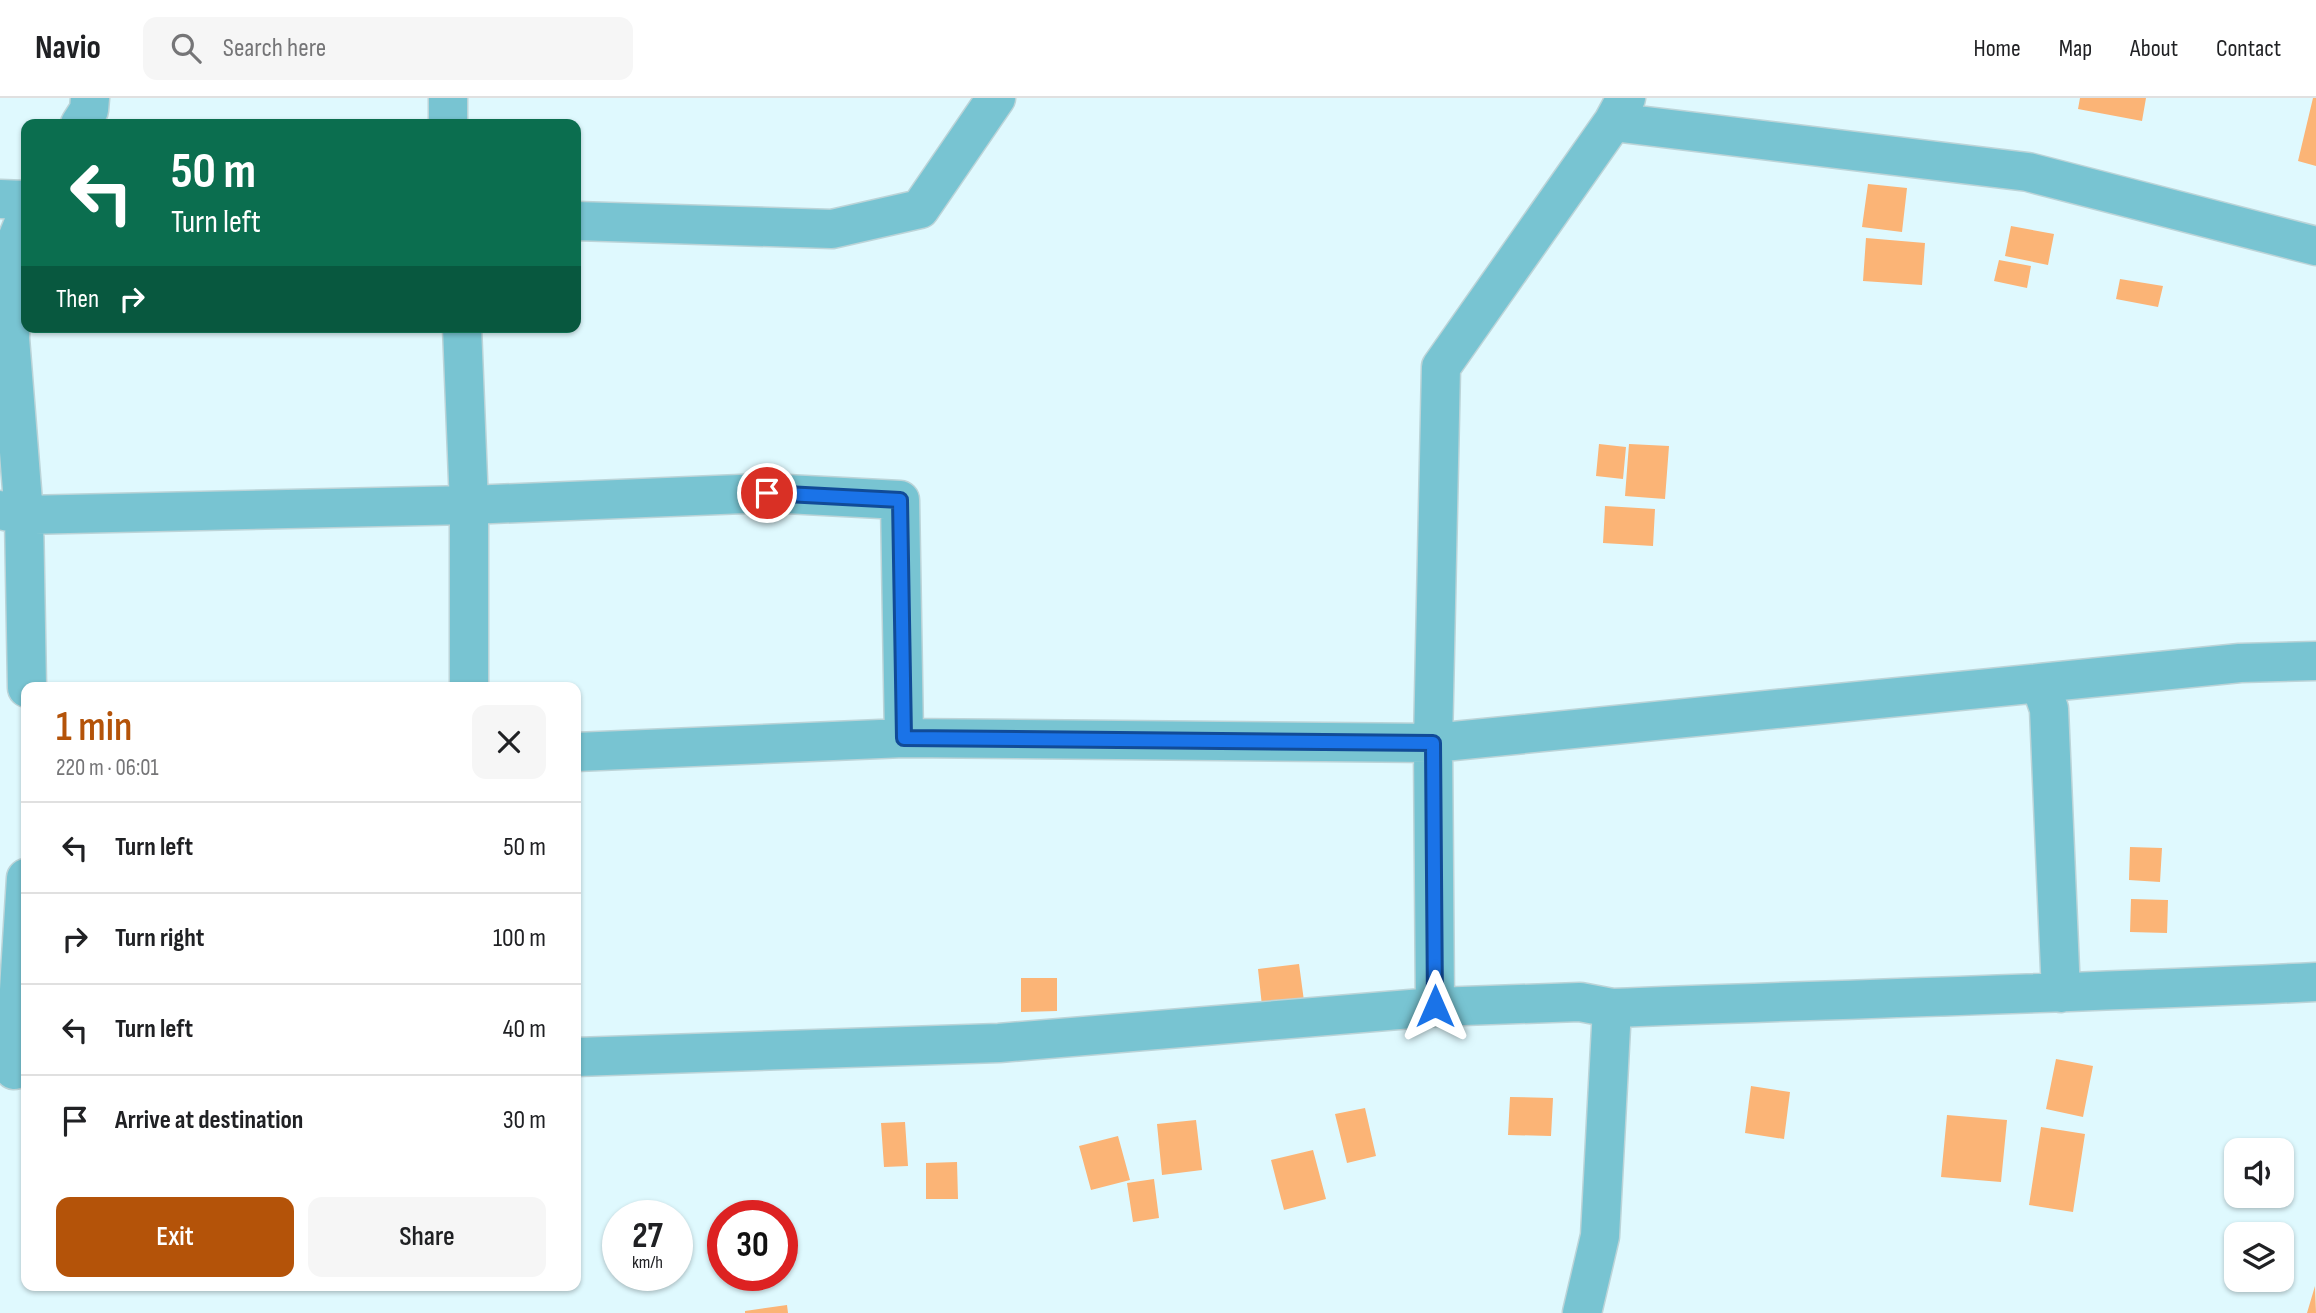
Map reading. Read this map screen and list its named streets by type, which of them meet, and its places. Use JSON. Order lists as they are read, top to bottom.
{
  "page": {
    "header": "Navio",
    "search": "Search here",
    "nav": [
      "Home",
      "Map",
      "About",
      "Contact"
    ],
    "turn": ["50 m", "Turn left"],
    "then": "Then",
    "heading": ["1 min", "220 m · 06:01"],
    "list": [
      {
        "name": "Turn left",
        "value": "50 m"
      },
      {
        "name": "Turn right",
        "value": "100 m"
      },
      {
        "name": "Turn left",
        "value": "40 m"
      },
      {
        "name": "Arrive at destination",
        "value": "30 m"
      }
    ],
    "buttons": ["Exit", "Share"],
    "speed": "27 km/h",
    "limit": "30"
  }
}
